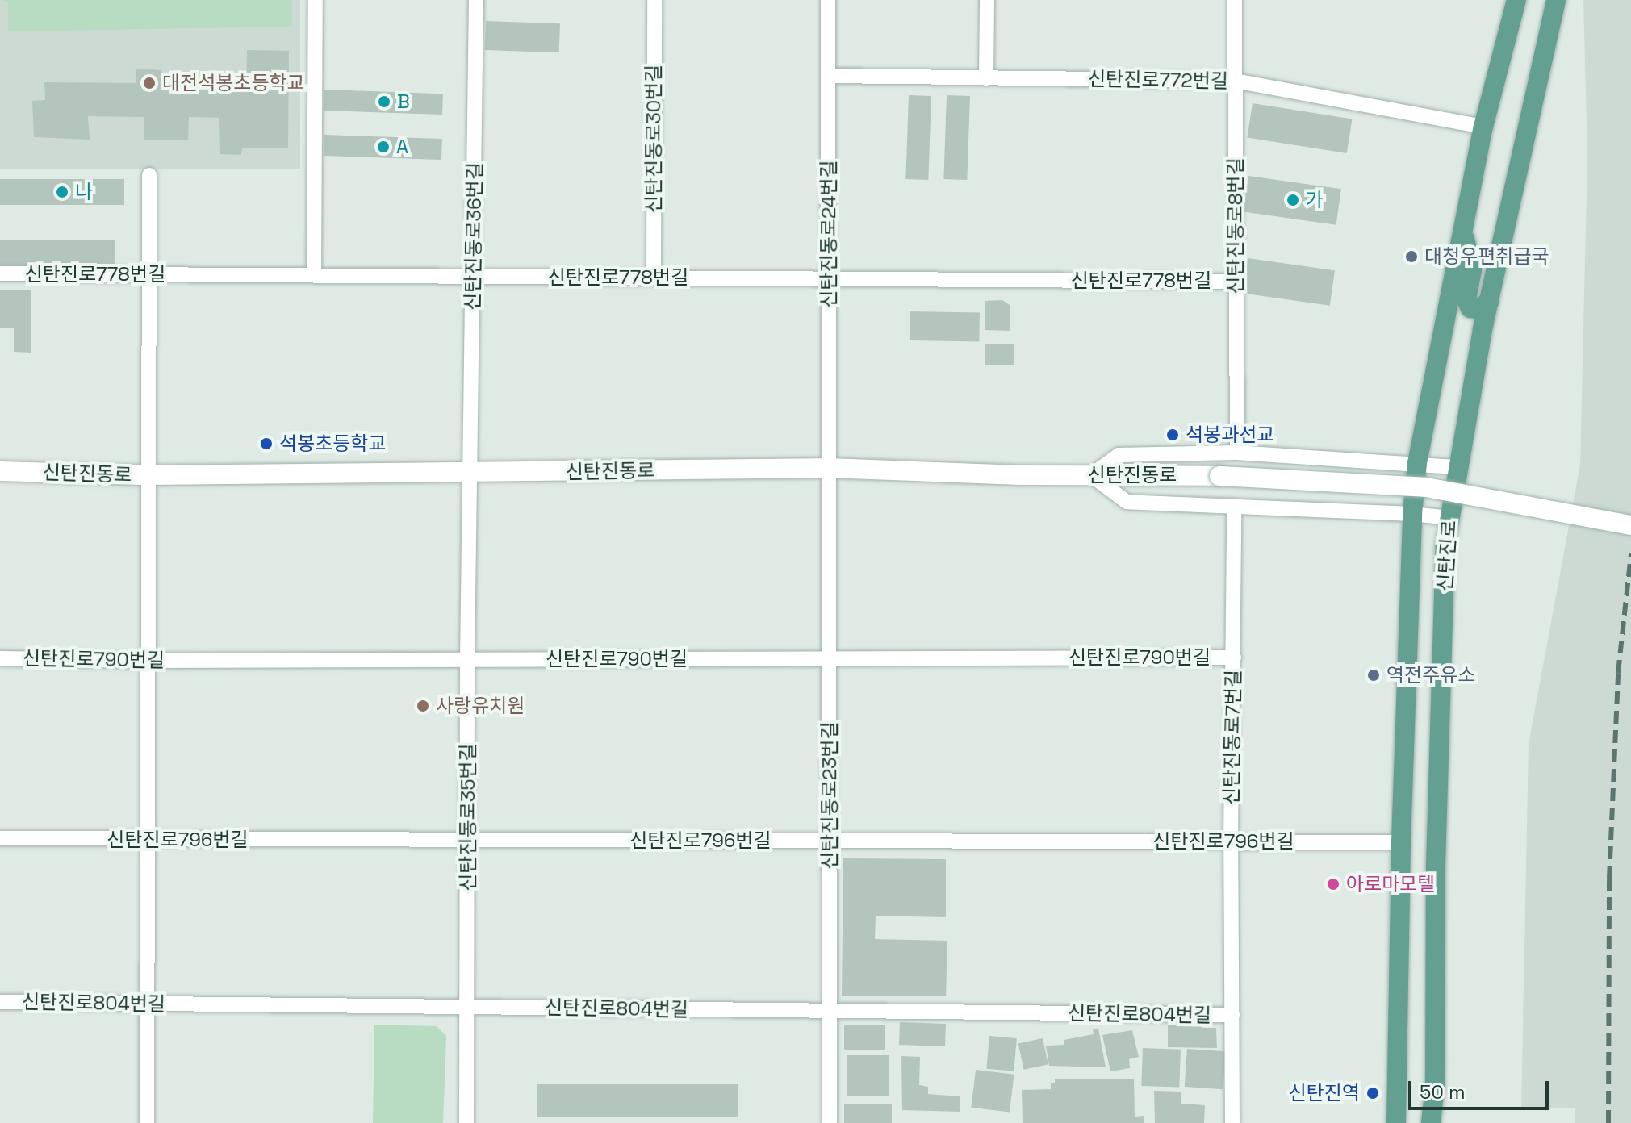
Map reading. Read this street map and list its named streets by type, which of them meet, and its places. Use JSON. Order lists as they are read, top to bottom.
{
  "streets": {
    "main road": ["신탄진동로", "신탄진로"],
    "street": [
      "신탄진로772번길",
      "신탄진동로30번길",
      "신탄진동로8번길",
      "신탄진동로24번길",
      "신탄진동로36번길",
      "신탄진로778번길",
      "신탄진로790번길",
      "신탄진동로7번길",
      "신탄진동로23번길",
      "신탄진동로35번길",
      "신탄진로796번길",
      "신탄진로804번길"
    ]
  },
  "crossings": [
    ["신탄진로772번길", "신탄진동로8번길"],
    ["신탄진로772번길", "신탄진동로24번길"],
    ["신탄진로772번길", "신탄진로"],
    ["신탄진동로30번길", "신탄진로778번길"],
    ["신탄진동로8번길", "신탄진로778번길"],
    ["신탄진동로24번길", "신탄진로778번길"],
    ["신탄진동로24번길", "신탄진동로"],
    ["신탄진동로24번길", "신탄진동로23번길"],
    ["신탄진동로36번길", "신탄진로778번길"],
    ["신탄진동로36번길", "신탄진동로"],
    ["신탄진동로36번길", "신탄진동로35번길"],
    ["신탄진동로", "신탄진동로23번길"],
    ["신탄진동로", "신탄진동로35번길"],
    ["신탄진로", "신탄진로796번길"],
    ["신탄진로790번길", "신탄진동로7번길"],
    ["신탄진로790번길", "신탄진동로23번길"],
    ["신탄진로790번길", "신탄진동로35번길"],
    ["신탄진동로7번길", "신탄진로796번길"],
    ["신탄진동로7번길", "신탄진로804번길"],
    ["신탄진동로23번길", "신탄진로796번길"],
    ["신탄진동로23번길", "신탄진로804번길"],
    ["신탄진동로35번길", "신탄진로796번길"],
    ["신탄진동로35번길", "신탄진로804번길"]
  ],
  "places": [
    "대전석봉초등학교",
    "B",
    "A",
    "나",
    "가",
    "대청우편취급국",
    "석봉과선교",
    "석봉초등학교",
    "역전주유소",
    "사랑유치원",
    "아로마모텔",
    "신탄진역"
  ],
  "scale_bar": "50 m"
}
